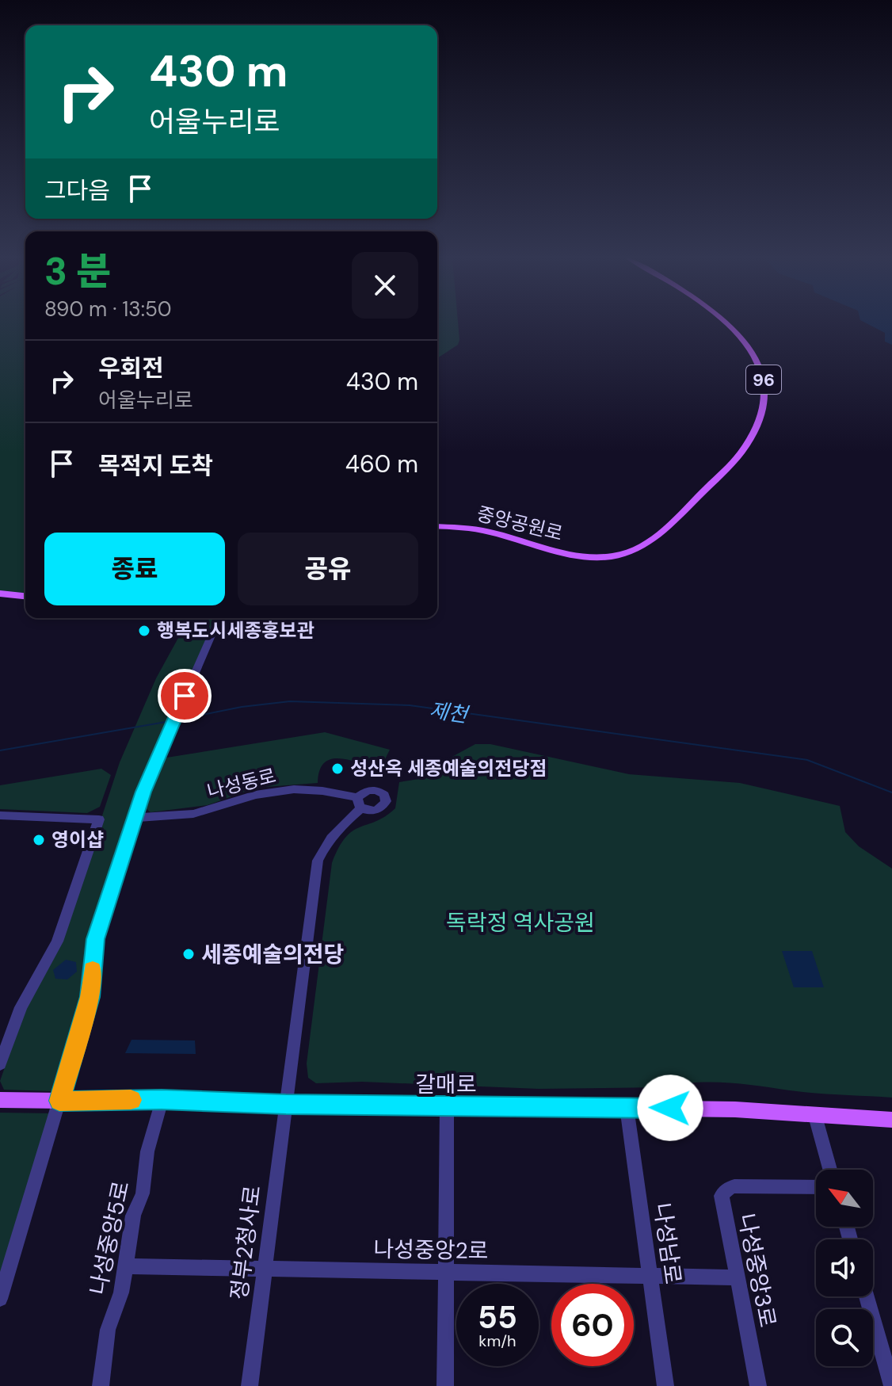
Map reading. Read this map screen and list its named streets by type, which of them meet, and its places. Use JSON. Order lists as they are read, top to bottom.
{
  "streets": {
    "main road": ["96", "중앙공원로", "갈매로"],
    "street": [
      "나성동로",
      "나성중앙5로",
      "정부2청사로",
      "나성남로",
      "나성중앙2로",
      "나성중앙3로"
    ]
  },
  "crossings": [
    ["96", "중앙공원로"],
    ["나성동로", "정부2청사로"],
    ["갈매로", "나성중앙5로"],
    ["갈매로", "정부2청사로"],
    ["갈매로", "나성남로"],
    ["나성중앙5로", "나성중앙2로"],
    ["정부2청사로", "나성중앙2로"],
    ["나성남로", "나성중앙2로"],
    ["나성중앙2로", "나성중앙3로"]
  ],
  "water": ["제천"],
  "parks": ["독락정 역사공원"],
  "places": [
    "행복도시세종홍보관",
    "성산옥 세종예술의전당점",
    "영이샵",
    "세종예술의전당"
  ],
  "north": "top left",
  "page": {
    "turn": ["430 m", "어울누리로"],
    "then": "그다음",
    "heading": ["3 분", "890 m · 13:50"],
    "list": [
      {
        "name": "우회전",
        "note": "어울누리로",
        "value": "430 m"
      },
      {
        "name": "목적지 도착",
        "value": "460 m"
      }
    ],
    "buttons": ["종료", "공유"],
    "speed": "55 km/h",
    "limit": "60"
  }
}
